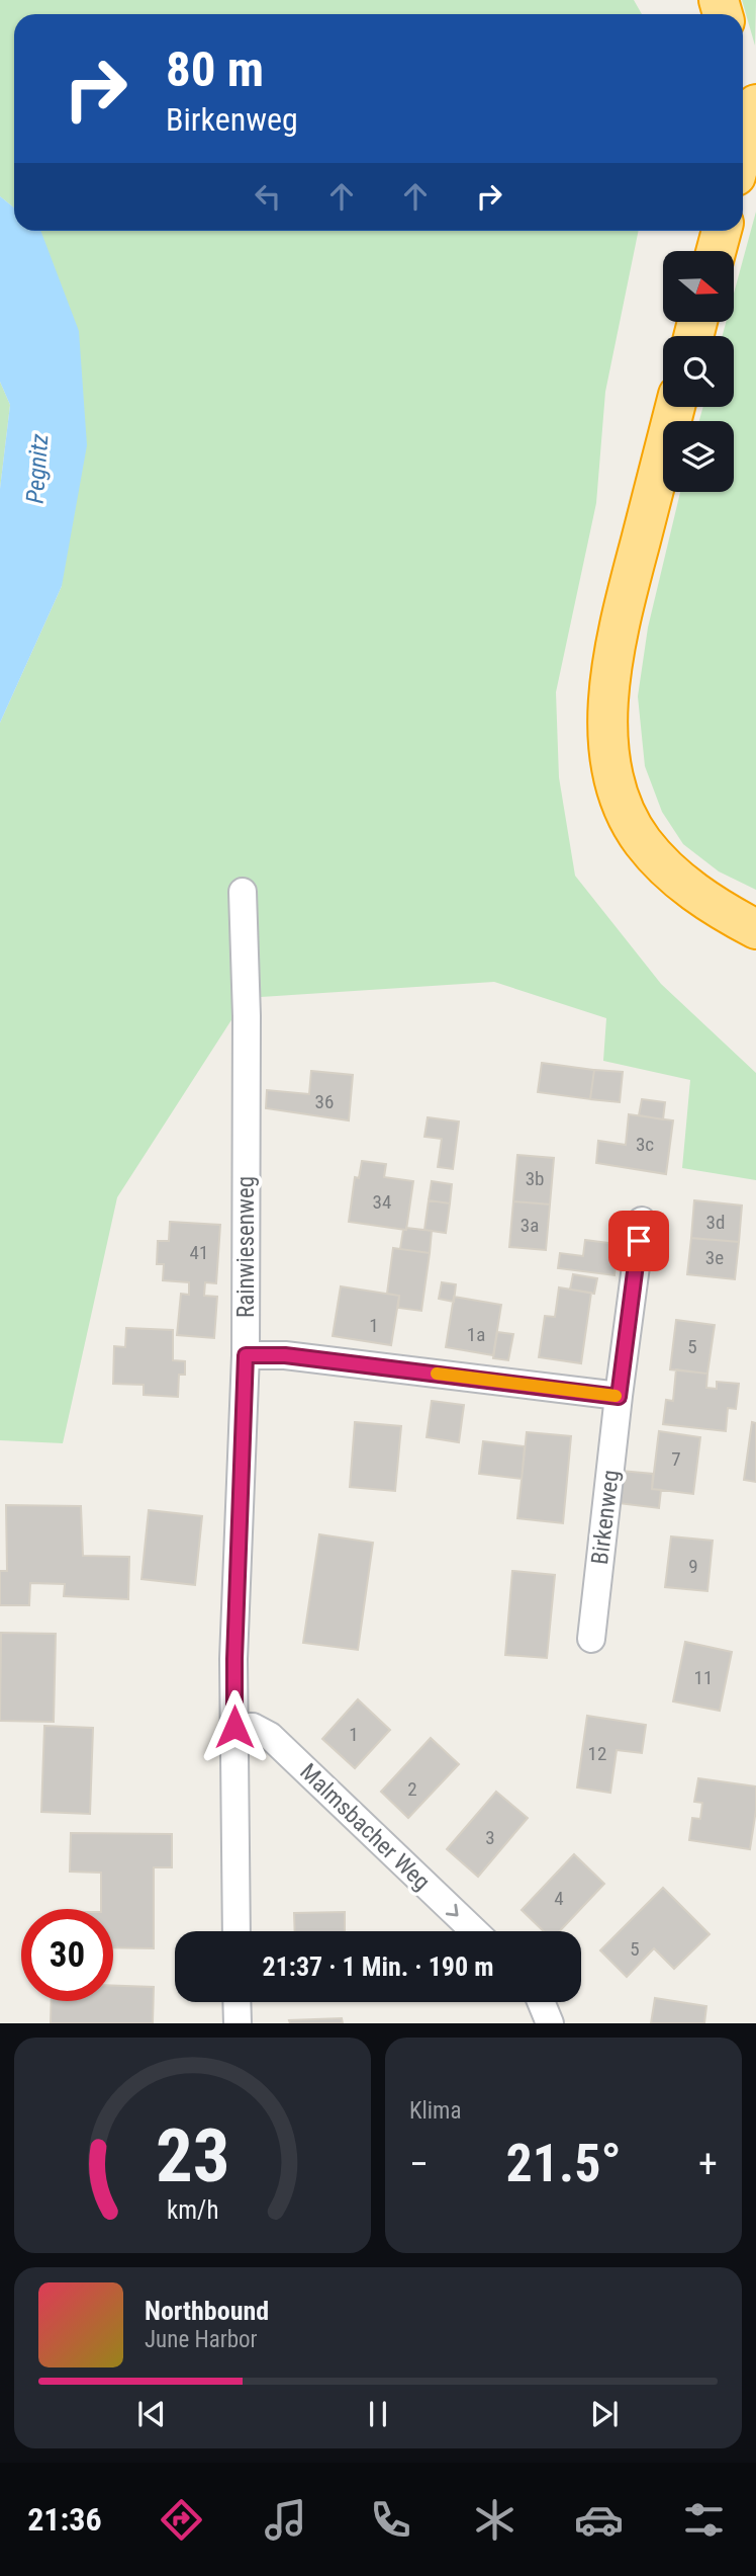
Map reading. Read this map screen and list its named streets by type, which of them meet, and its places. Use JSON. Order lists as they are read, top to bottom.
{
  "streets": {
    "street": ["Rainwiesenweg", "Birkenweg", "Malmsbacher Weg"]
  },
  "crossings": [
    ["Rainwiesenweg", "Malmsbacher Weg"]
  ],
  "one_way": ["Malmsbacher Weg"],
  "water": ["Pegnitz"],
  "house_numbers": [
    "36",
    "3c",
    "3b",
    "34",
    "3d",
    "3a",
    "41",
    "3e",
    "1",
    "1a",
    "5",
    "7",
    "9",
    "11",
    "1",
    "12",
    "2",
    "3",
    "4",
    "5"
  ],
  "north": "right",
  "page": {
    "turn": ["80 m", "Birkenweg"],
    "limit": "30",
    "trip": "21:37 · 1 Min. · 190 m",
    "tile": "Klima",
    "heat": ["−", "21.5°", "+"],
    "song": ["Northbound", "June Harbor"],
    "tabs": "21:36",
    "gauge": ["23", "km/h"]
  }
}
